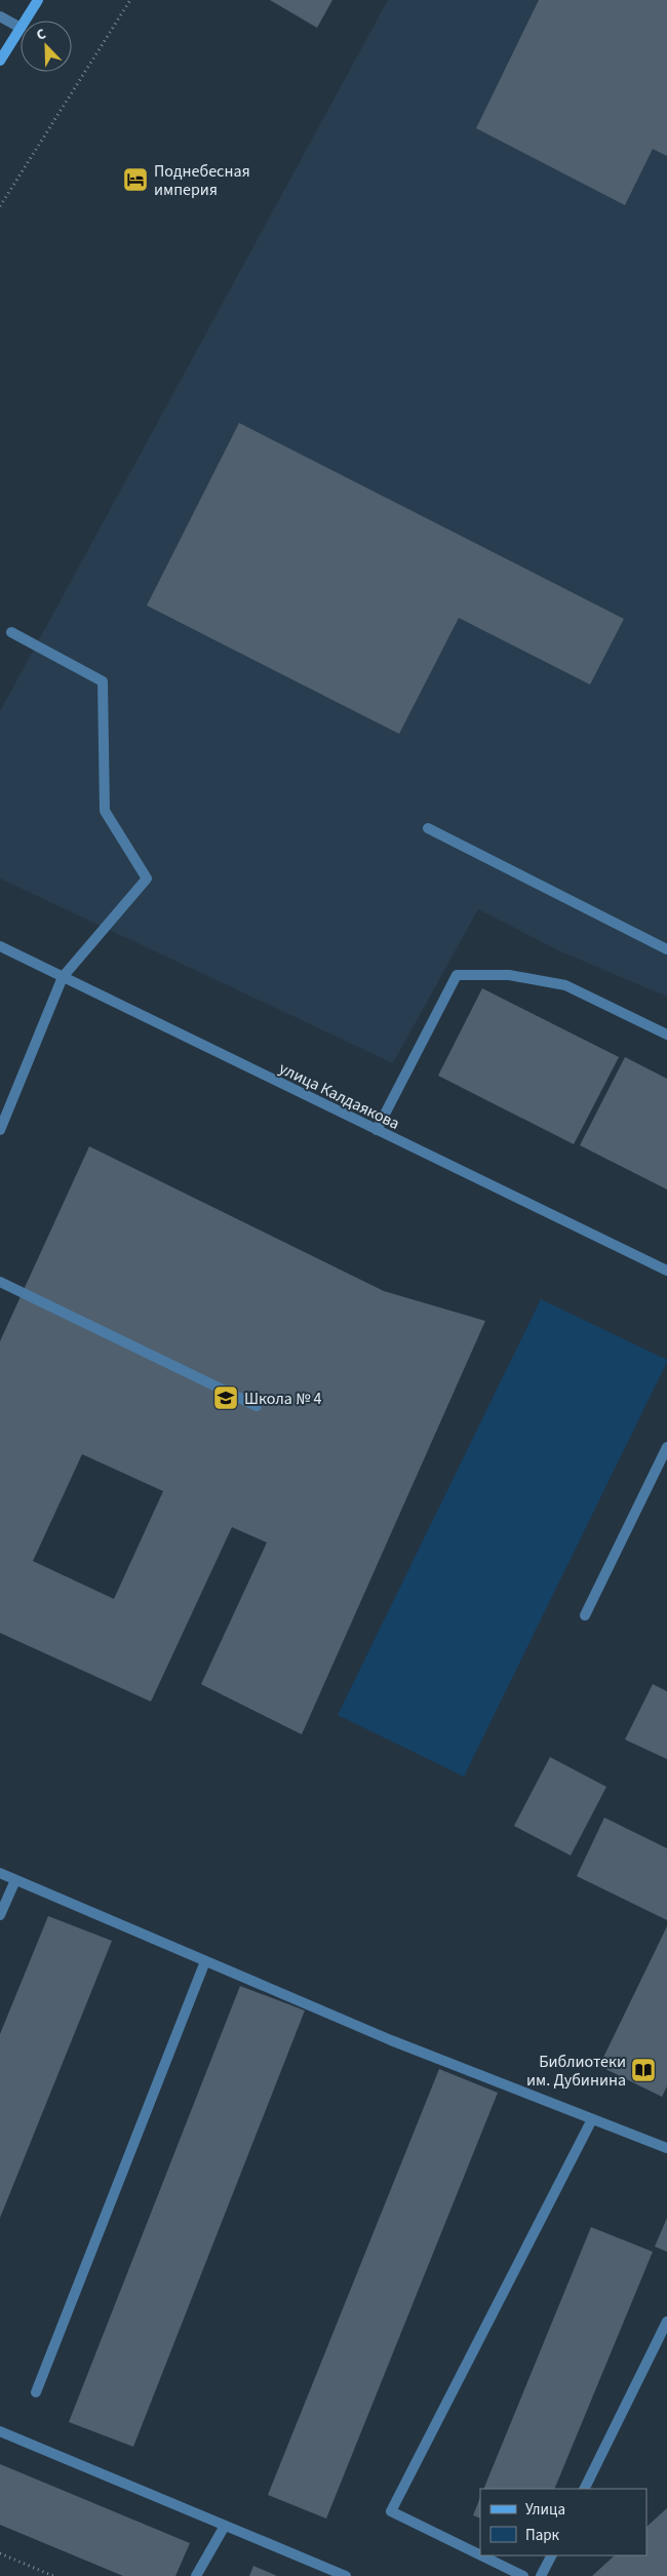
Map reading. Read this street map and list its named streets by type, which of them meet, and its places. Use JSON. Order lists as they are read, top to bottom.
{
  "streets": {
    "street": ["улица Калдаякова"]
  },
  "places": {
    "hotel": ["Поднебесная империя"],
    "school or university": ["Школа № 4"],
    "library": ["Библиотеки им. Дубинина"]
  },
  "legend": ["Улица", "Парк"],
  "north": "top left"
}
